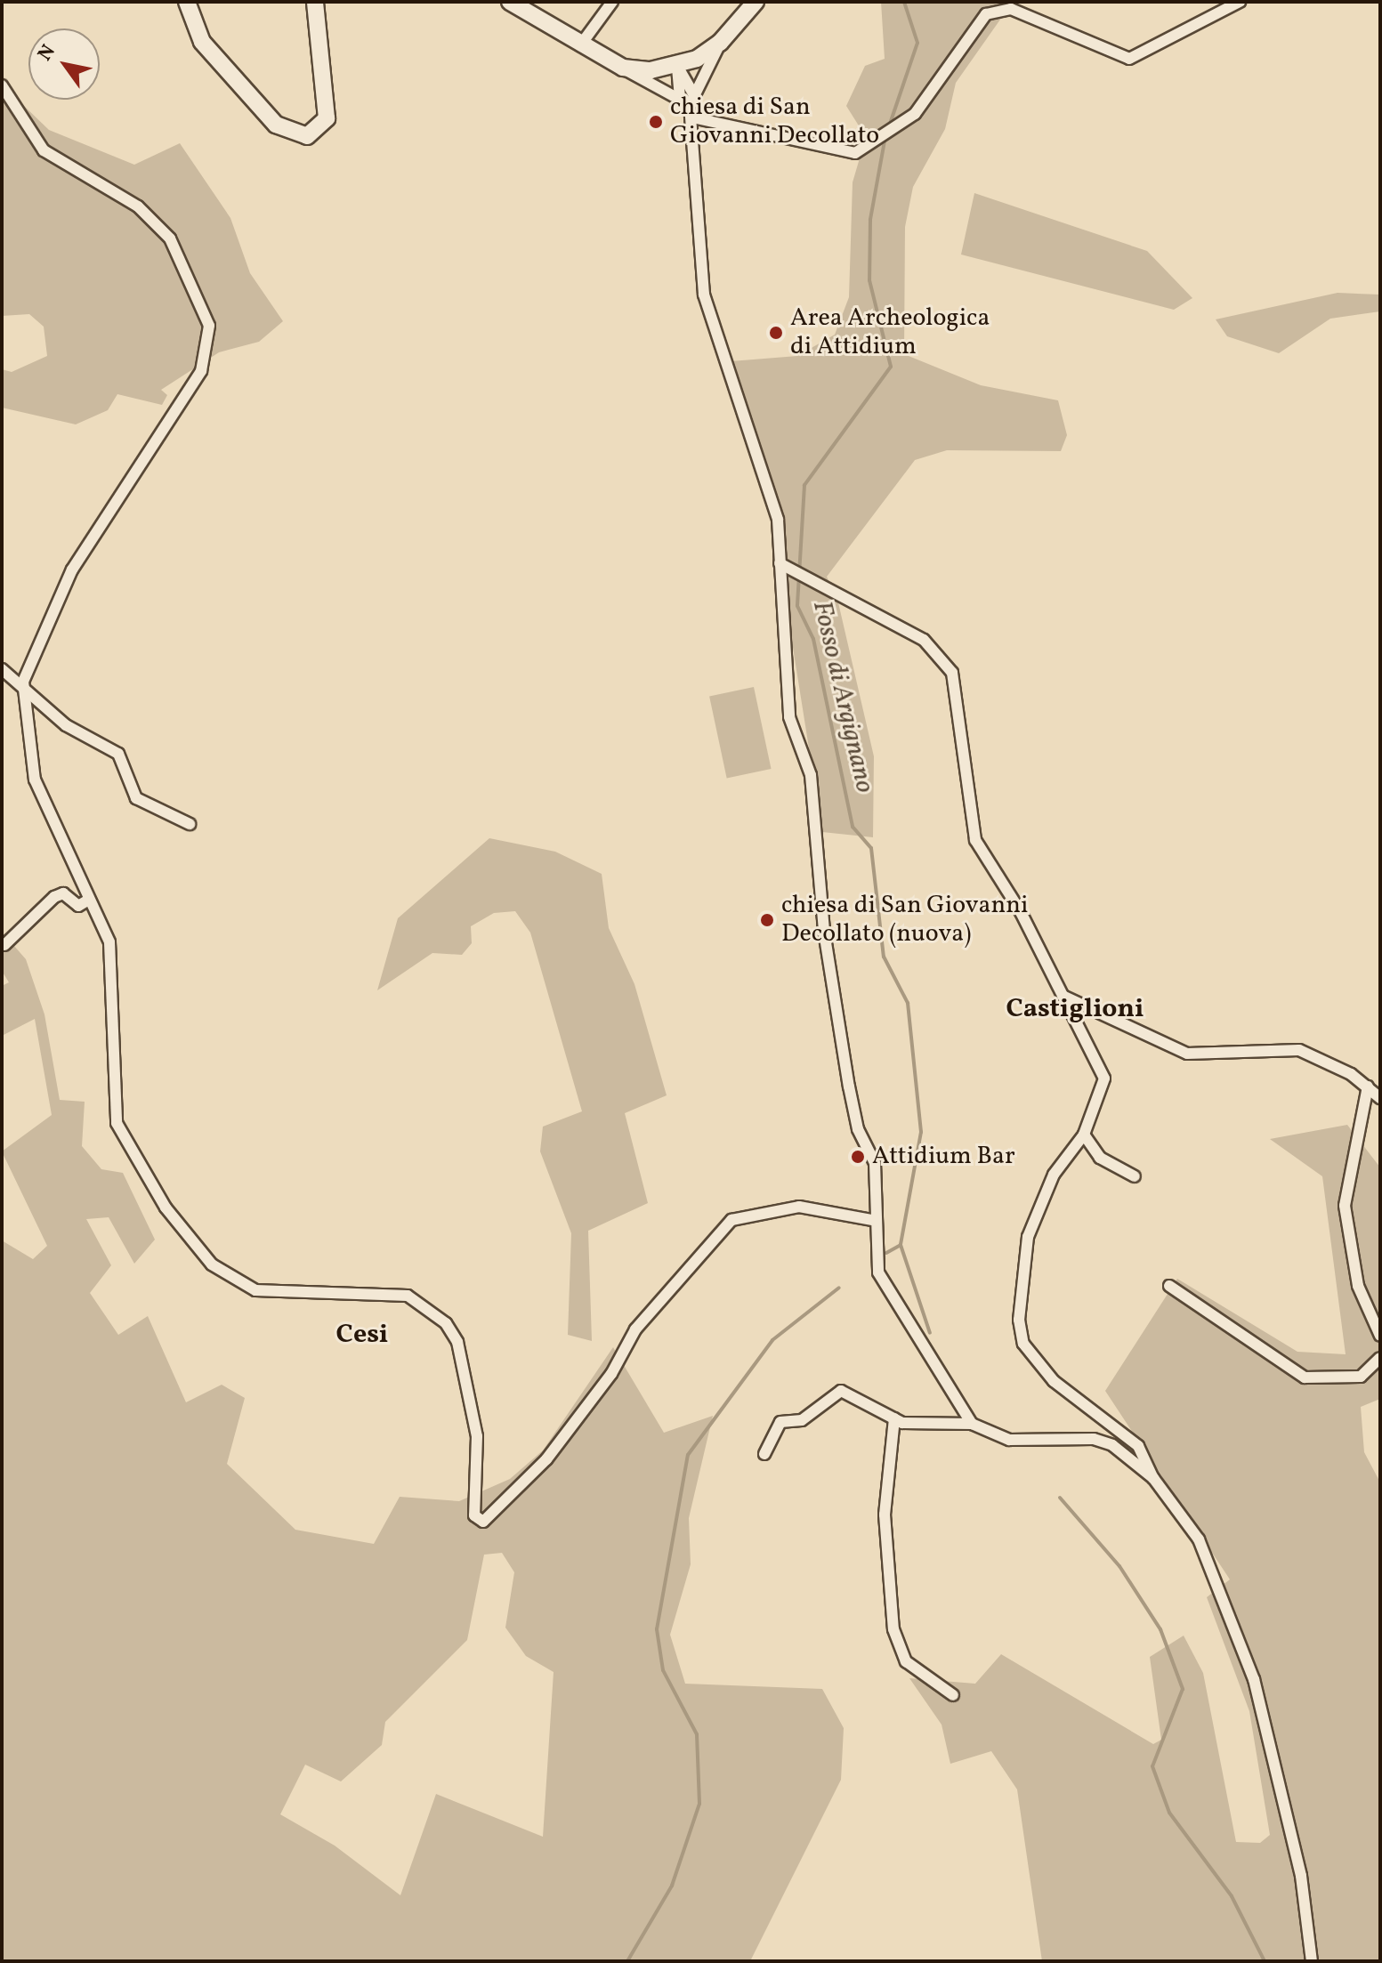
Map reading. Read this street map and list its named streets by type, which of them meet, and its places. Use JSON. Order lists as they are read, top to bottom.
{
  "districts": ["Castiglioni", "Cesi"],
  "water": ["Fosso di Argignano"],
  "places": [
    "chiesa di San Giovanni Decollato",
    "Area Archeologica di Attidium",
    "chiesa di San Giovanni Decollato (nuova)",
    "Attidium Bar"
  ],
  "north": "top left"
}
